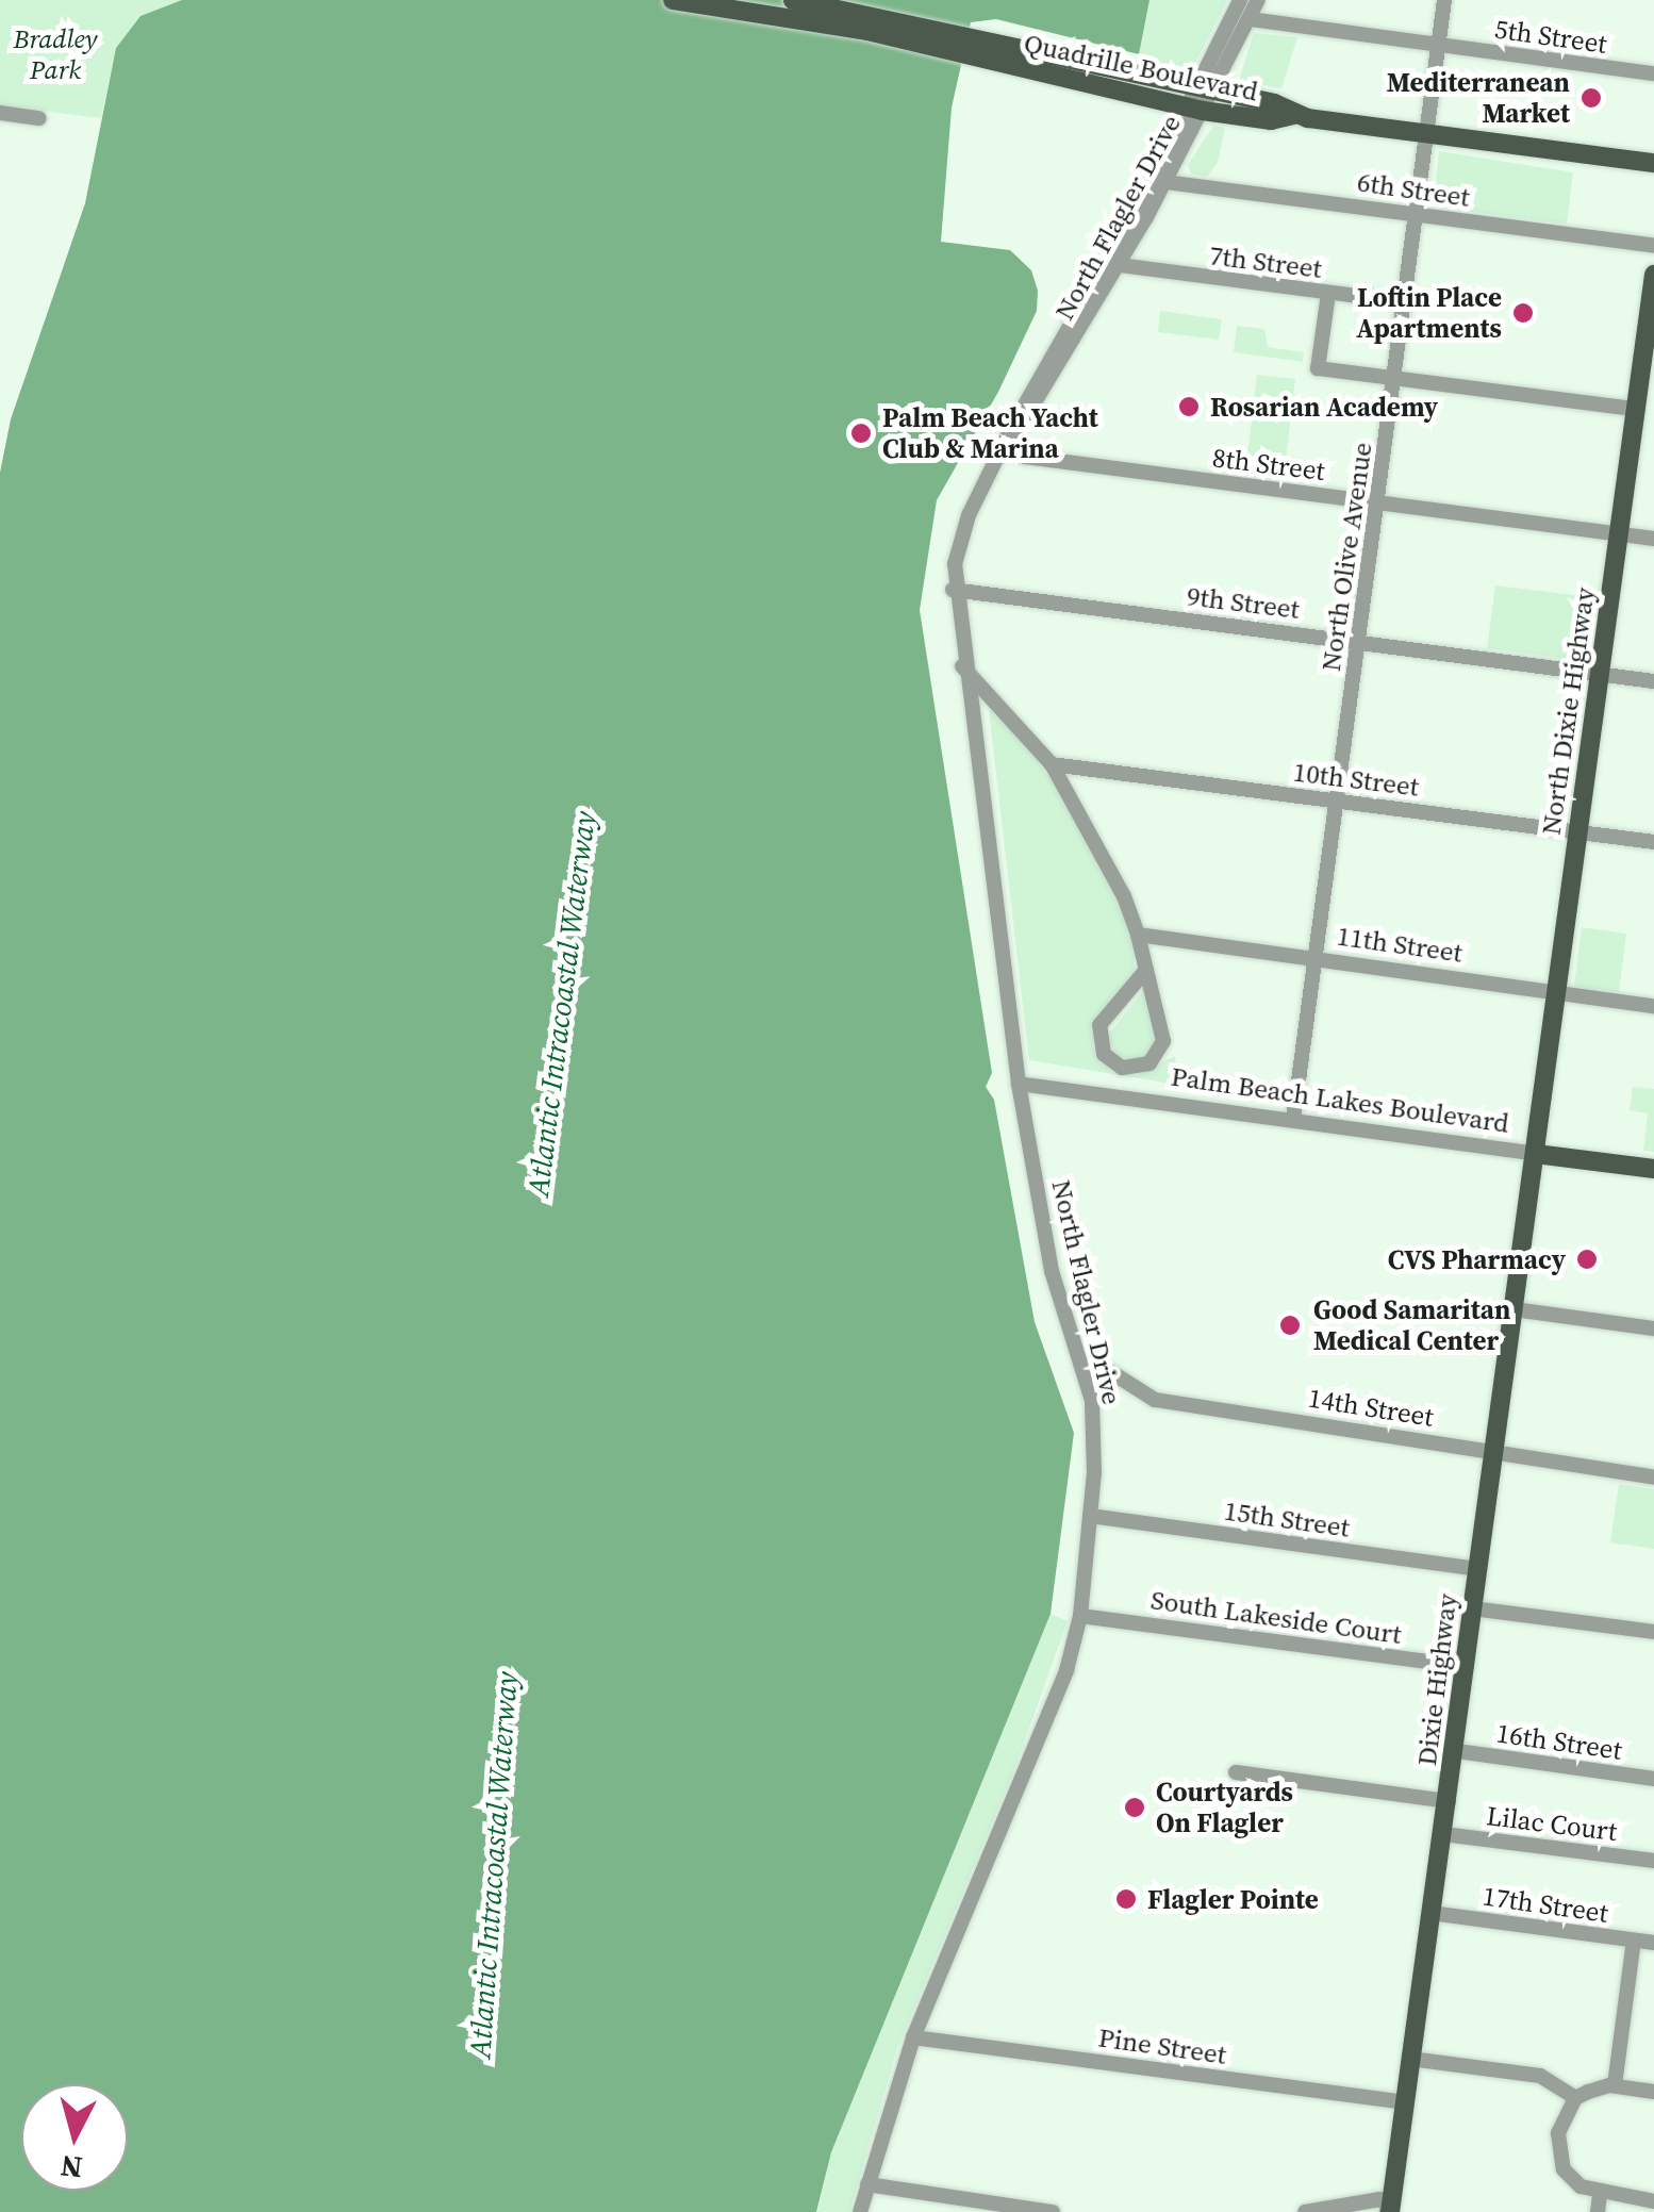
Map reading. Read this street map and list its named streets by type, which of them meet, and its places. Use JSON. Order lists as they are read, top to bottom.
{
  "streets": {
    "main road": [
      "Quadrille Boulevard",
      "North Dixie Highway",
      "Palm Beach Lakes Boulevard",
      "Dixie Highway"
    ],
    "street": [
      "5th Street",
      "6th Street",
      "North Flagler Drive",
      "7th Street",
      "8th Street",
      "North Olive Avenue",
      "9th Street",
      "10th Street",
      "11th Street",
      "14th Street",
      "15th Street",
      "South Lakeside Court",
      "16th Street",
      "Lilac Court",
      "17th Street",
      "Pine Street"
    ]
  },
  "crossings": [
    ["5th Street", "North Flagler Drive"],
    ["5th Street", "North Olive Avenue"],
    ["Quadrille Boulevard", "North Flagler Drive"],
    ["Quadrille Boulevard", "North Olive Avenue"],
    ["6th Street", "North Flagler Drive"],
    ["6th Street", "North Olive Avenue"],
    ["North Flagler Drive", "7th Street"],
    ["North Flagler Drive", "8th Street"],
    ["North Flagler Drive", "9th Street"],
    ["North Flagler Drive", "Palm Beach Lakes Boulevard"],
    ["North Flagler Drive", "14th Street"],
    ["North Flagler Drive", "15th Street"],
    ["North Flagler Drive", "South Lakeside Court"],
    ["North Flagler Drive", "Pine Street"],
    ["7th Street", "North Olive Avenue"],
    ["8th Street", "North Olive Avenue"],
    ["8th Street", "North Dixie Highway"],
    ["North Olive Avenue", "9th Street"],
    ["North Olive Avenue", "10th Street"],
    ["North Olive Avenue", "11th Street"],
    ["North Olive Avenue", "Palm Beach Lakes Boulevard"],
    ["9th Street", "North Dixie Highway"],
    ["North Dixie Highway", "10th Street"],
    ["North Dixie Highway", "11th Street"],
    ["North Dixie Highway", "Palm Beach Lakes Boulevard"],
    ["North Dixie Highway", "Dixie Highway"],
    ["Palm Beach Lakes Boulevard", "Dixie Highway"],
    ["14th Street", "Dixie Highway"],
    ["15th Street", "Dixie Highway"],
    ["South Lakeside Court", "Dixie Highway"],
    ["Dixie Highway", "16th Street"],
    ["Dixie Highway", "Lilac Court"],
    ["Dixie Highway", "17th Street"],
    ["Dixie Highway", "Pine Street"]
  ],
  "water": ["Atlantic Intracoastal Waterway"],
  "parks": ["Bradley Park"],
  "places": [
    "Mediterranean Market",
    "Loftin Place Apartments",
    "Rosarian Academy",
    "Palm Beach Yacht Club & Marina",
    "CVS Pharmacy",
    "Good Samaritan Medical Center",
    "Courtyards On Flagler",
    "Flagler Pointe"
  ],
  "north": "bottom"
}
